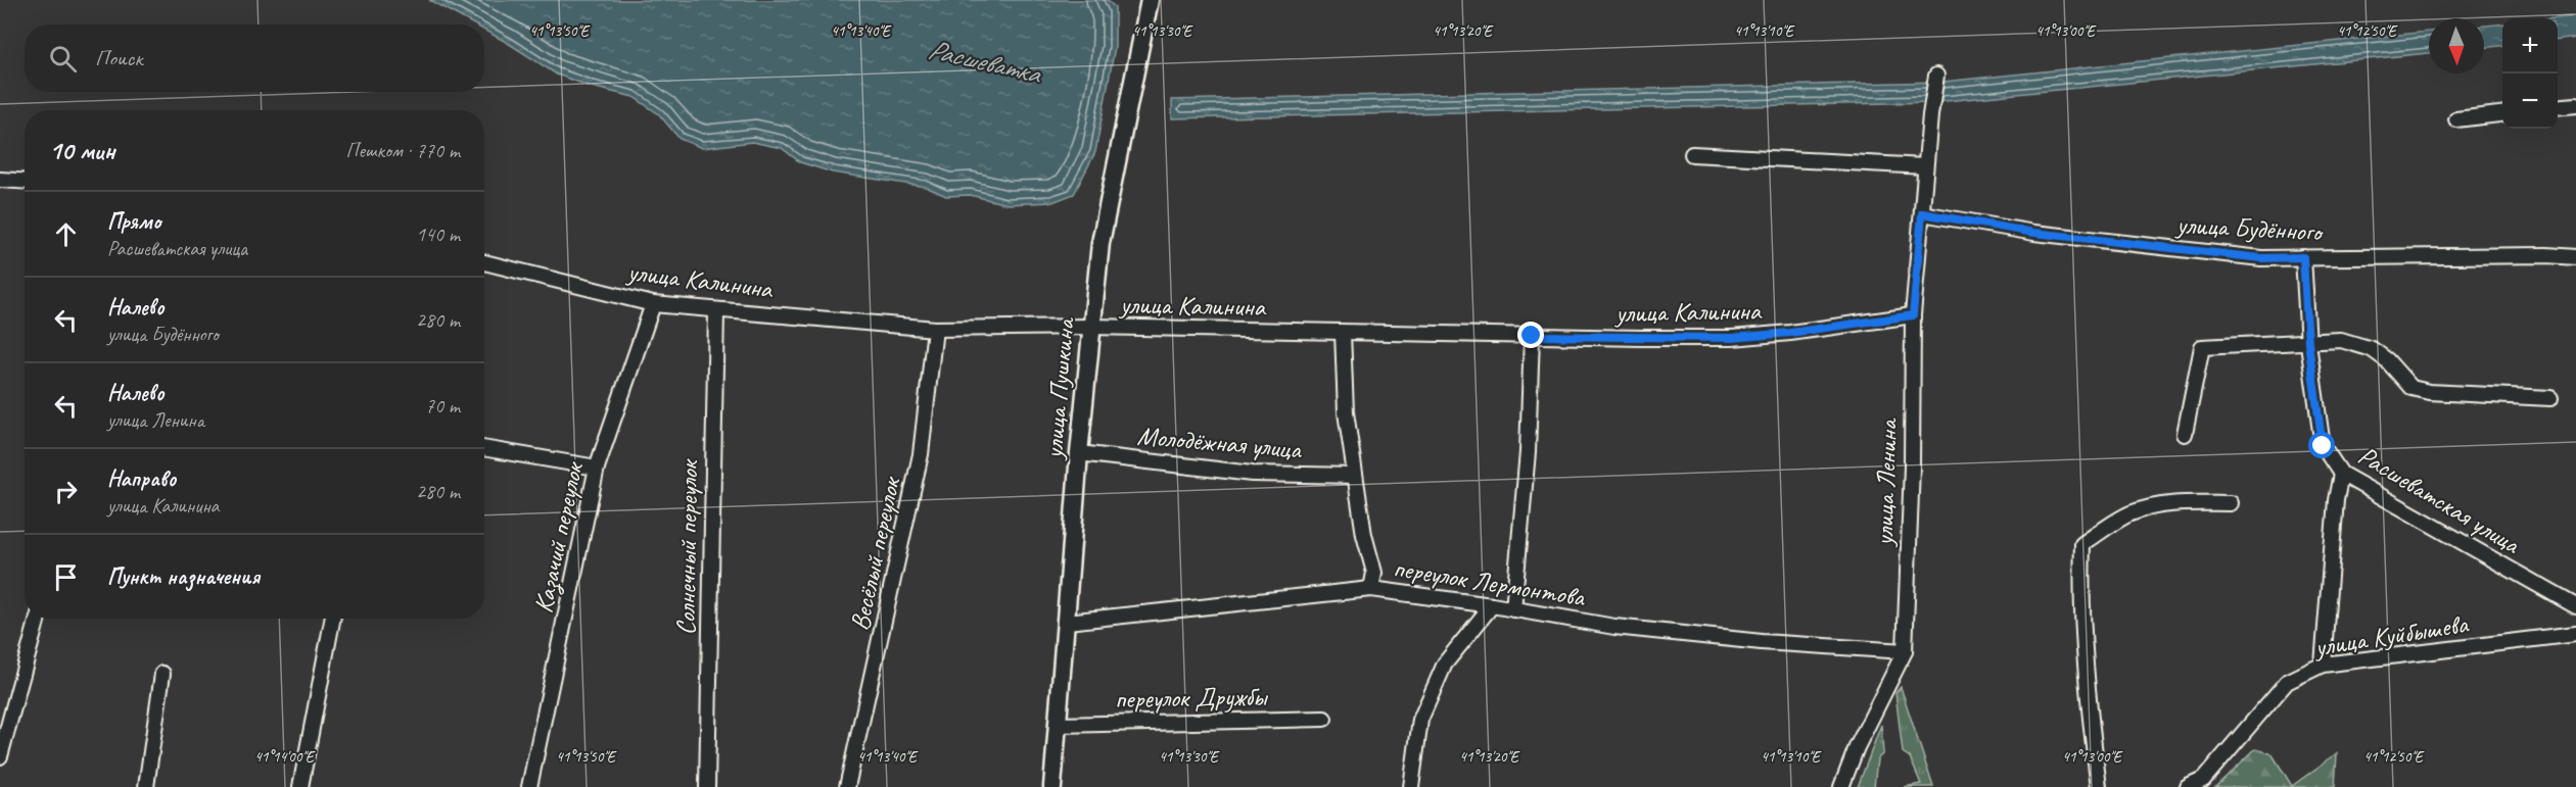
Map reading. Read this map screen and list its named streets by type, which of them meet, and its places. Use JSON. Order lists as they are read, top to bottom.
{
  "streets": {
    "main road": ["улица Пушкина"],
    "street": [
      "улица Будённого",
      "улица Калинина",
      "Молодёжная улица",
      "улица Ленина",
      "Расшеватская улица",
      "Казачий переулок",
      "Солнечный переулок",
      "Весёлый переулок",
      "переулок Лермонтова",
      "улица Куйбышева",
      "переулок Дружбы"
    ]
  },
  "crossings": [
    ["улица Будённого", "улица Ленина"],
    ["улица Будённого", "Расшеватская улица"],
    ["улица Калинина", "улица Пушкина"],
    ["улица Калинина", "улица Ленина"],
    ["улица Калинина", "Казачий переулок"],
    ["улица Калинина", "Солнечный переулок"],
    ["улица Калинина", "Весёлый переулок"],
    ["улица Пушкина", "Молодёжная улица"],
    ["улица Пушкина", "переулок Лермонтова"],
    ["улица Пушкина", "переулок Дружбы"],
    ["улица Ленина", "переулок Лермонтова"]
  ],
  "water": ["Расшеватка"],
  "north": "bottom",
  "page": {
    "map_buttons": ["+", "−"],
    "search": "Поиск",
    "heading": ["10 мин", "Пешком · 770 m"],
    "list": [
      ["Прямо", "Расшеватская улица", "140 m"],
      ["Налево", "улица Будённого", "280 m"],
      ["Налево", "улица Ленина", "70 m"],
      ["Направо", "улица Калинина", "280 m"],
      "Пункт назначения"
    ]
  },
  "coordinates": [
    "41°13'50\"E",
    "41°13'40\"E",
    "41°13'30\"E",
    "41°13'20\"E",
    "41°13'10\"E",
    "41°13'00\"E",
    "41°12'50\"E",
    "41°14'00\"E"
  ]
}
